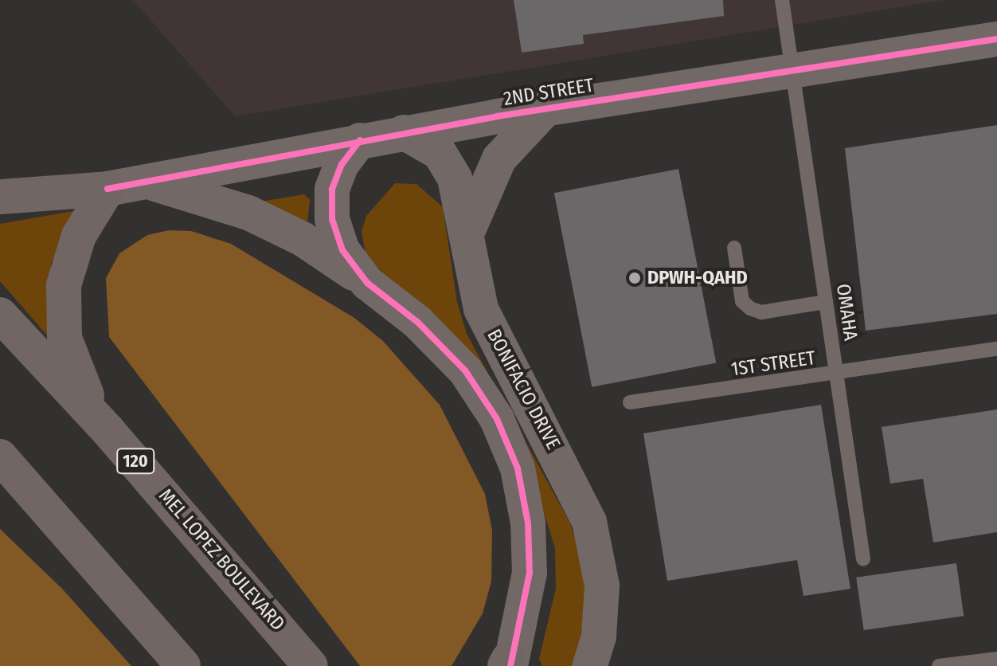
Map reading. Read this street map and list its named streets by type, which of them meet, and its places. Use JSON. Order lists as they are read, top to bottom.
{
  "streets": {
    "highway": ["120", "MEL LOPEZ BOULEVARD"],
    "street": ["2ND STREET", "BONIFACIO DRIVE"],
    "lane": ["OMAHA", "1ST STREET"]
  },
  "crossings": [
    ["2ND STREET", "OMAHA"],
    ["2ND STREET", "BONIFACIO DRIVE"],
    ["OMAHA", "1ST STREET"]
  ],
  "places": ["DPWH-QAHD"]
}
